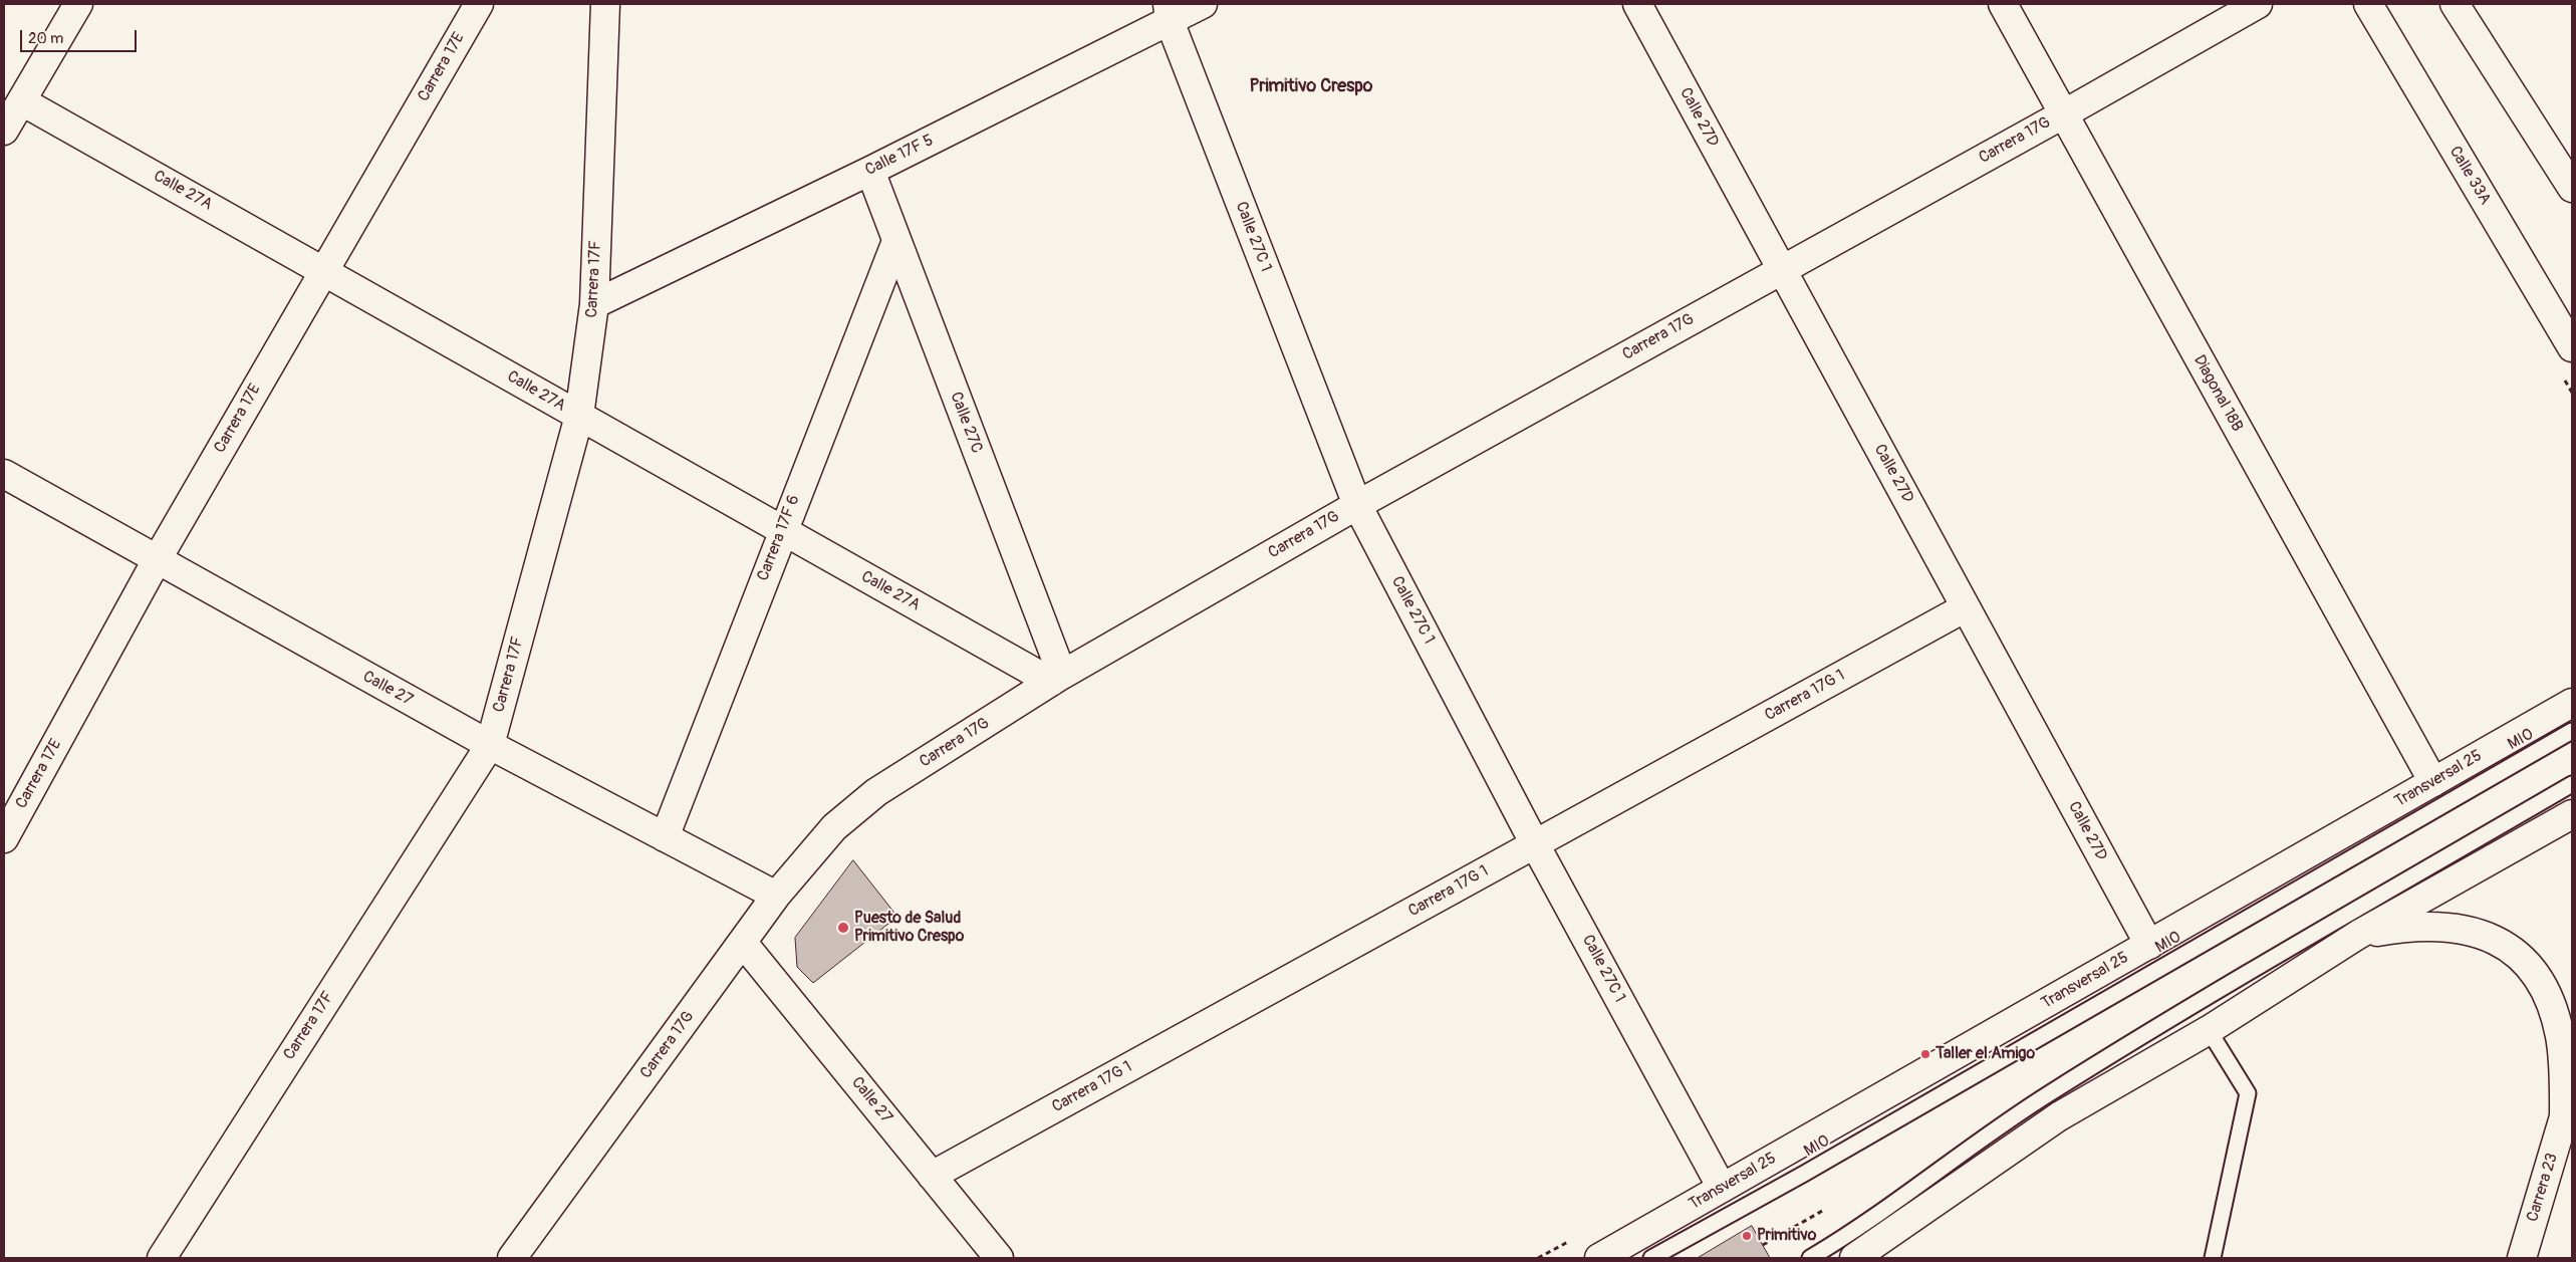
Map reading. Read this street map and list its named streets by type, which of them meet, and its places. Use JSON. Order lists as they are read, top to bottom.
{
  "streets": {
    "street": [
      "Carrera 17E",
      "Calle 27D",
      "Carrera 17G",
      "Calle 17F 5",
      "Calle 33A",
      "Calle 27A",
      "Calle 27C 1",
      "Carrera 17F",
      "Diagonal 18B",
      "Calle 27C",
      "Carrera 17F 6",
      "Calle 27",
      "Carrera 17G 1",
      "Transversal 25",
      "Carrera 23"
    ],
    "lane": ["MIO"]
  },
  "crossings": [
    ["Carrera 17E", "Calle 27A"],
    ["Carrera 17E", "Calle 27"],
    ["Calle 27D", "Carrera 17G"],
    ["Calle 27D", "Carrera 17G 1"],
    ["Calle 27D", "Transversal 25"],
    ["Carrera 17G", "Calle 27A"],
    ["Carrera 17G", "Calle 27C 1"],
    ["Carrera 17G", "Diagonal 18B"],
    ["Carrera 17G", "Calle 27C"],
    ["Carrera 17G", "Calle 27"],
    ["Calle 17F 5", "Calle 27C 1"],
    ["Calle 17F 5", "Carrera 17F"],
    ["Calle 17F 5", "Calle 27C"],
    ["Calle 27A", "Carrera 17F"],
    ["Calle 27A", "Calle 27C"],
    ["Calle 27A", "Carrera 17F 6"],
    ["Calle 27C 1", "Carrera 17G 1"],
    ["Calle 27C 1", "Transversal 25"],
    ["Carrera 17F", "Calle 27"],
    ["Diagonal 18B", "Transversal 25"],
    ["Calle 27C", "Carrera 17F 6"],
    ["Carrera 17F 6", "Calle 27"],
    ["Calle 27", "Carrera 17G 1"]
  ],
  "districts": ["Primitivo Crespo"],
  "places": ["Puesto de Salud Primitivo Crespo", "Taller el Amigo", "Primitivo"],
  "scale_bar": "20 m"
}
